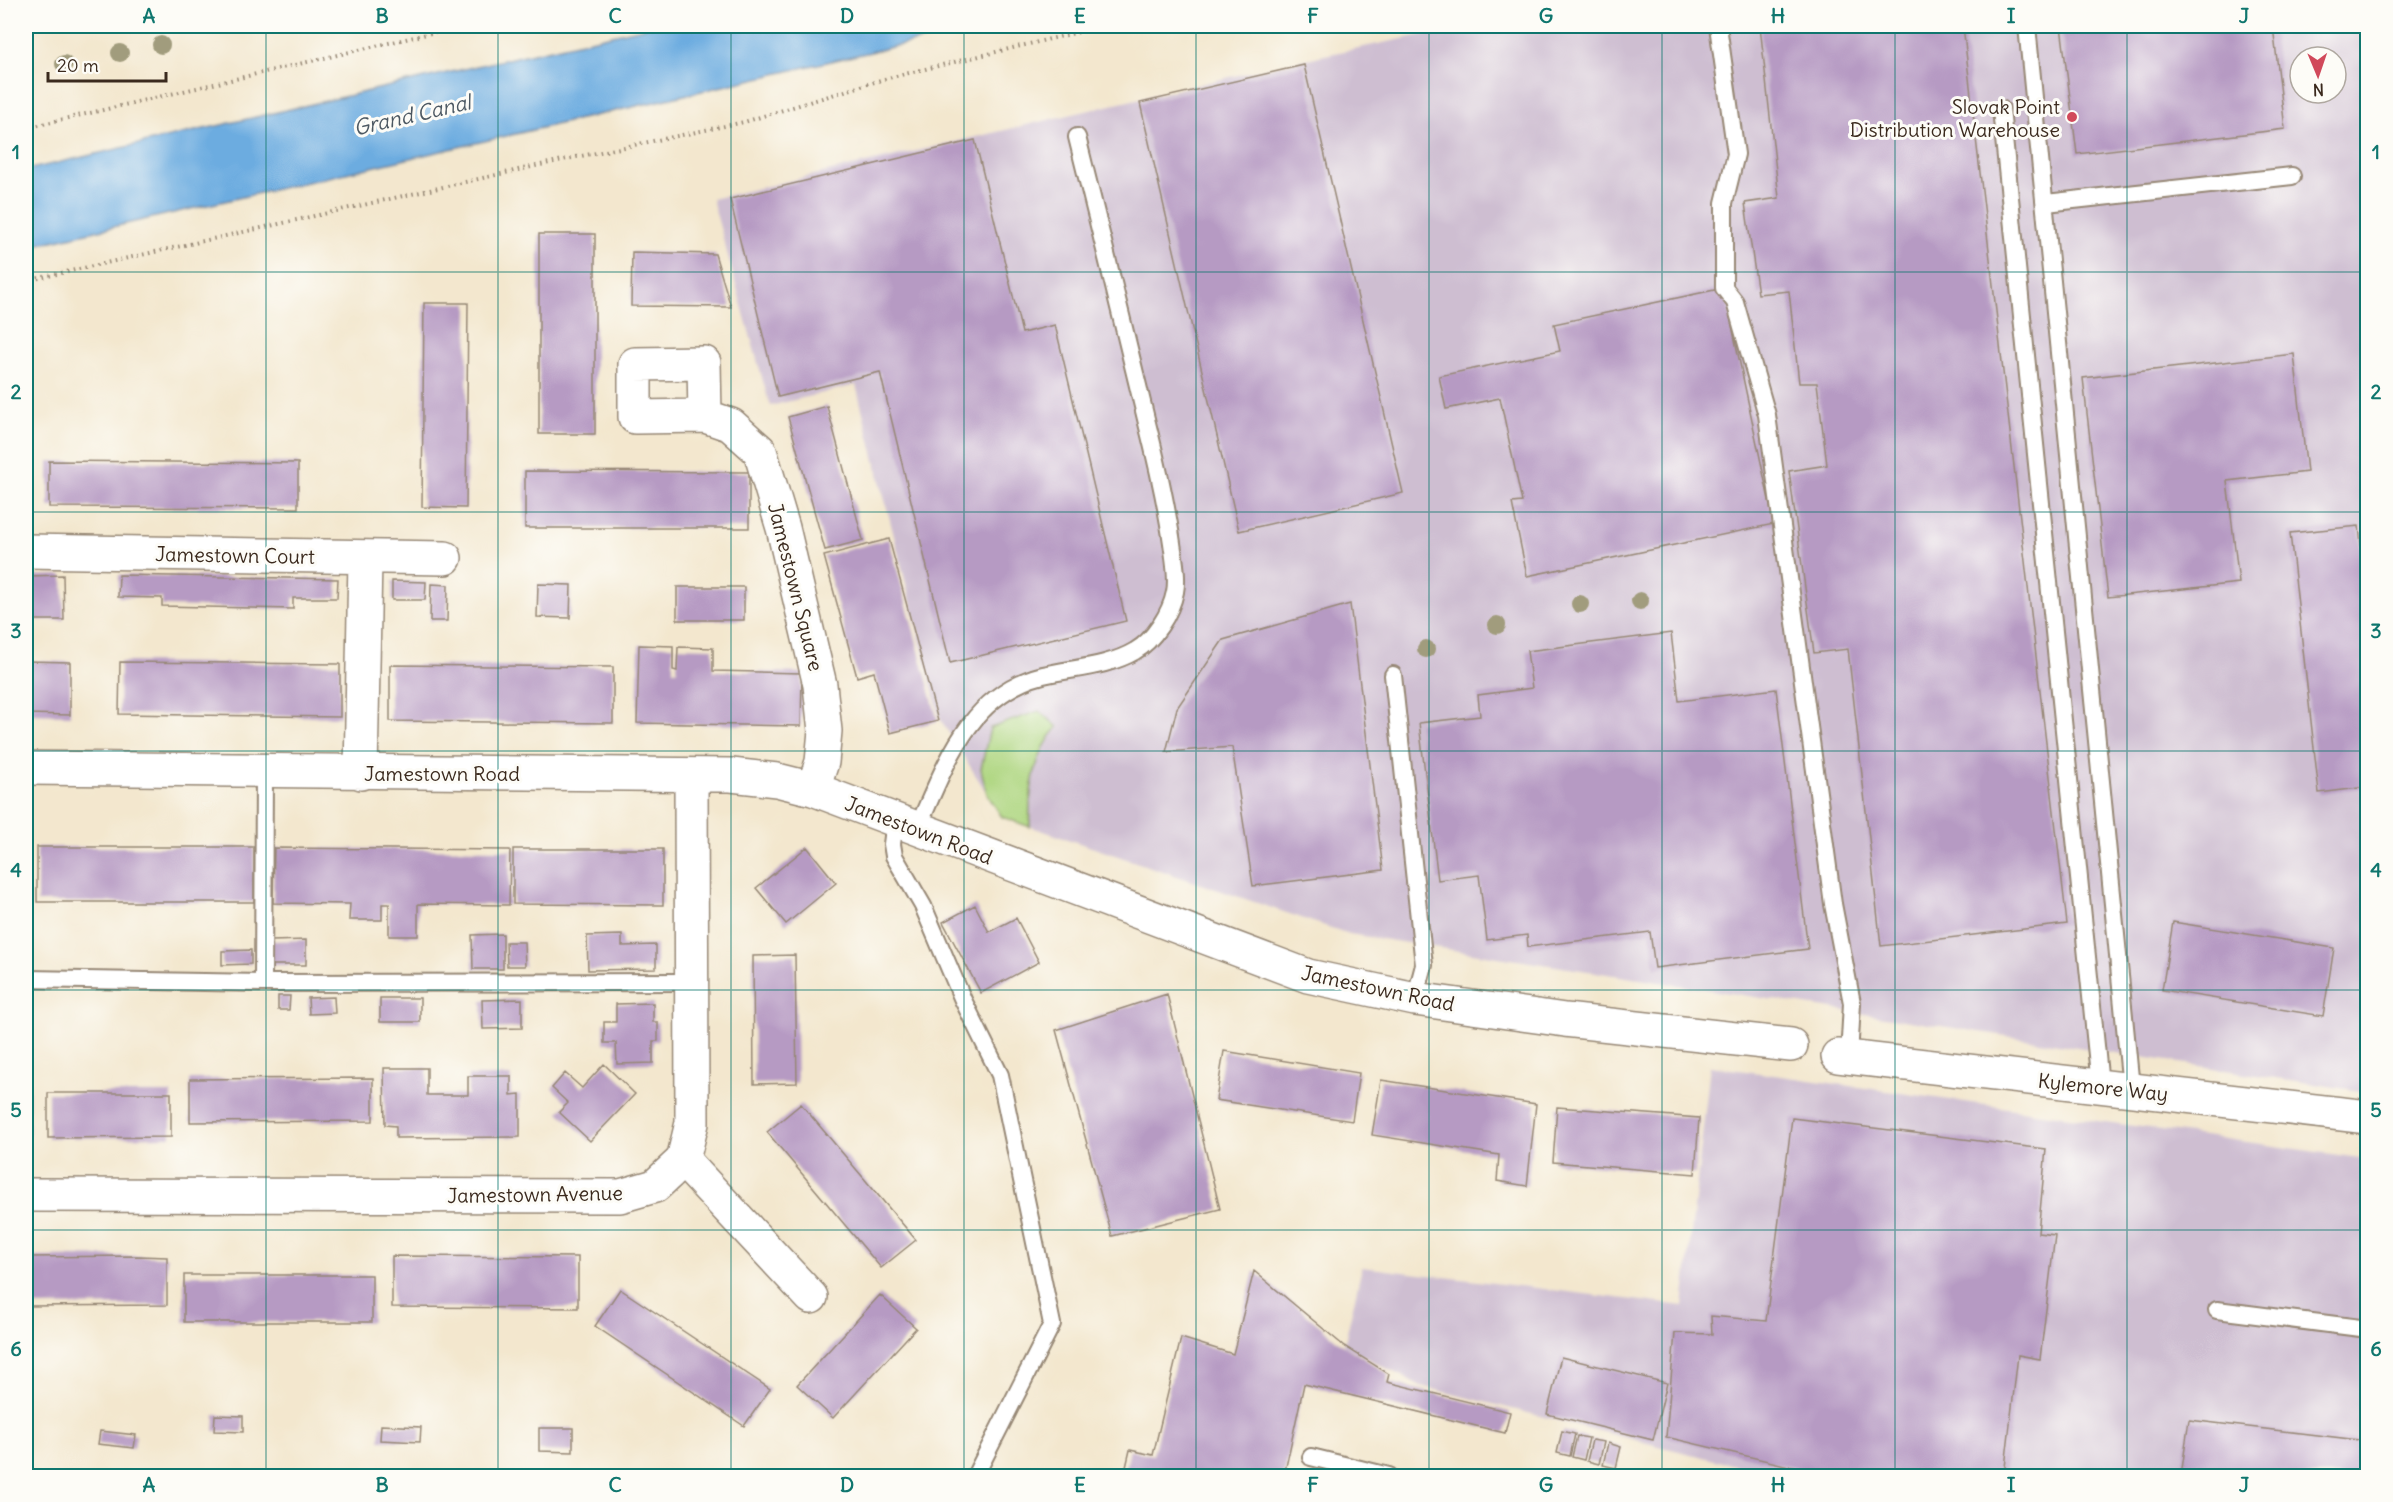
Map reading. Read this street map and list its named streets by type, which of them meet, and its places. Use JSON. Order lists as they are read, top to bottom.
{
  "streets": {
    "street": [
      "Jamestown Court",
      "Jamestown Square",
      "Jamestown Road",
      "Kylemore Way",
      "Jamestown Avenue"
    ]
  },
  "crossings": [
    ["Jamestown Square", "Jamestown Road"]
  ],
  "water": ["Grand Canal"],
  "places": ["Slovak Point Distribution Warehouse"],
  "scale_bar": "20 m",
  "north": "bottom",
  "grid": {
    "columns": [
      "A",
      "B",
      "C",
      "D",
      "E",
      "F",
      "G",
      "H",
      "I",
      "J"
    ],
    "rows": [
      "1",
      "2",
      "3",
      "4",
      "5",
      "6"
    ]
  }
}
